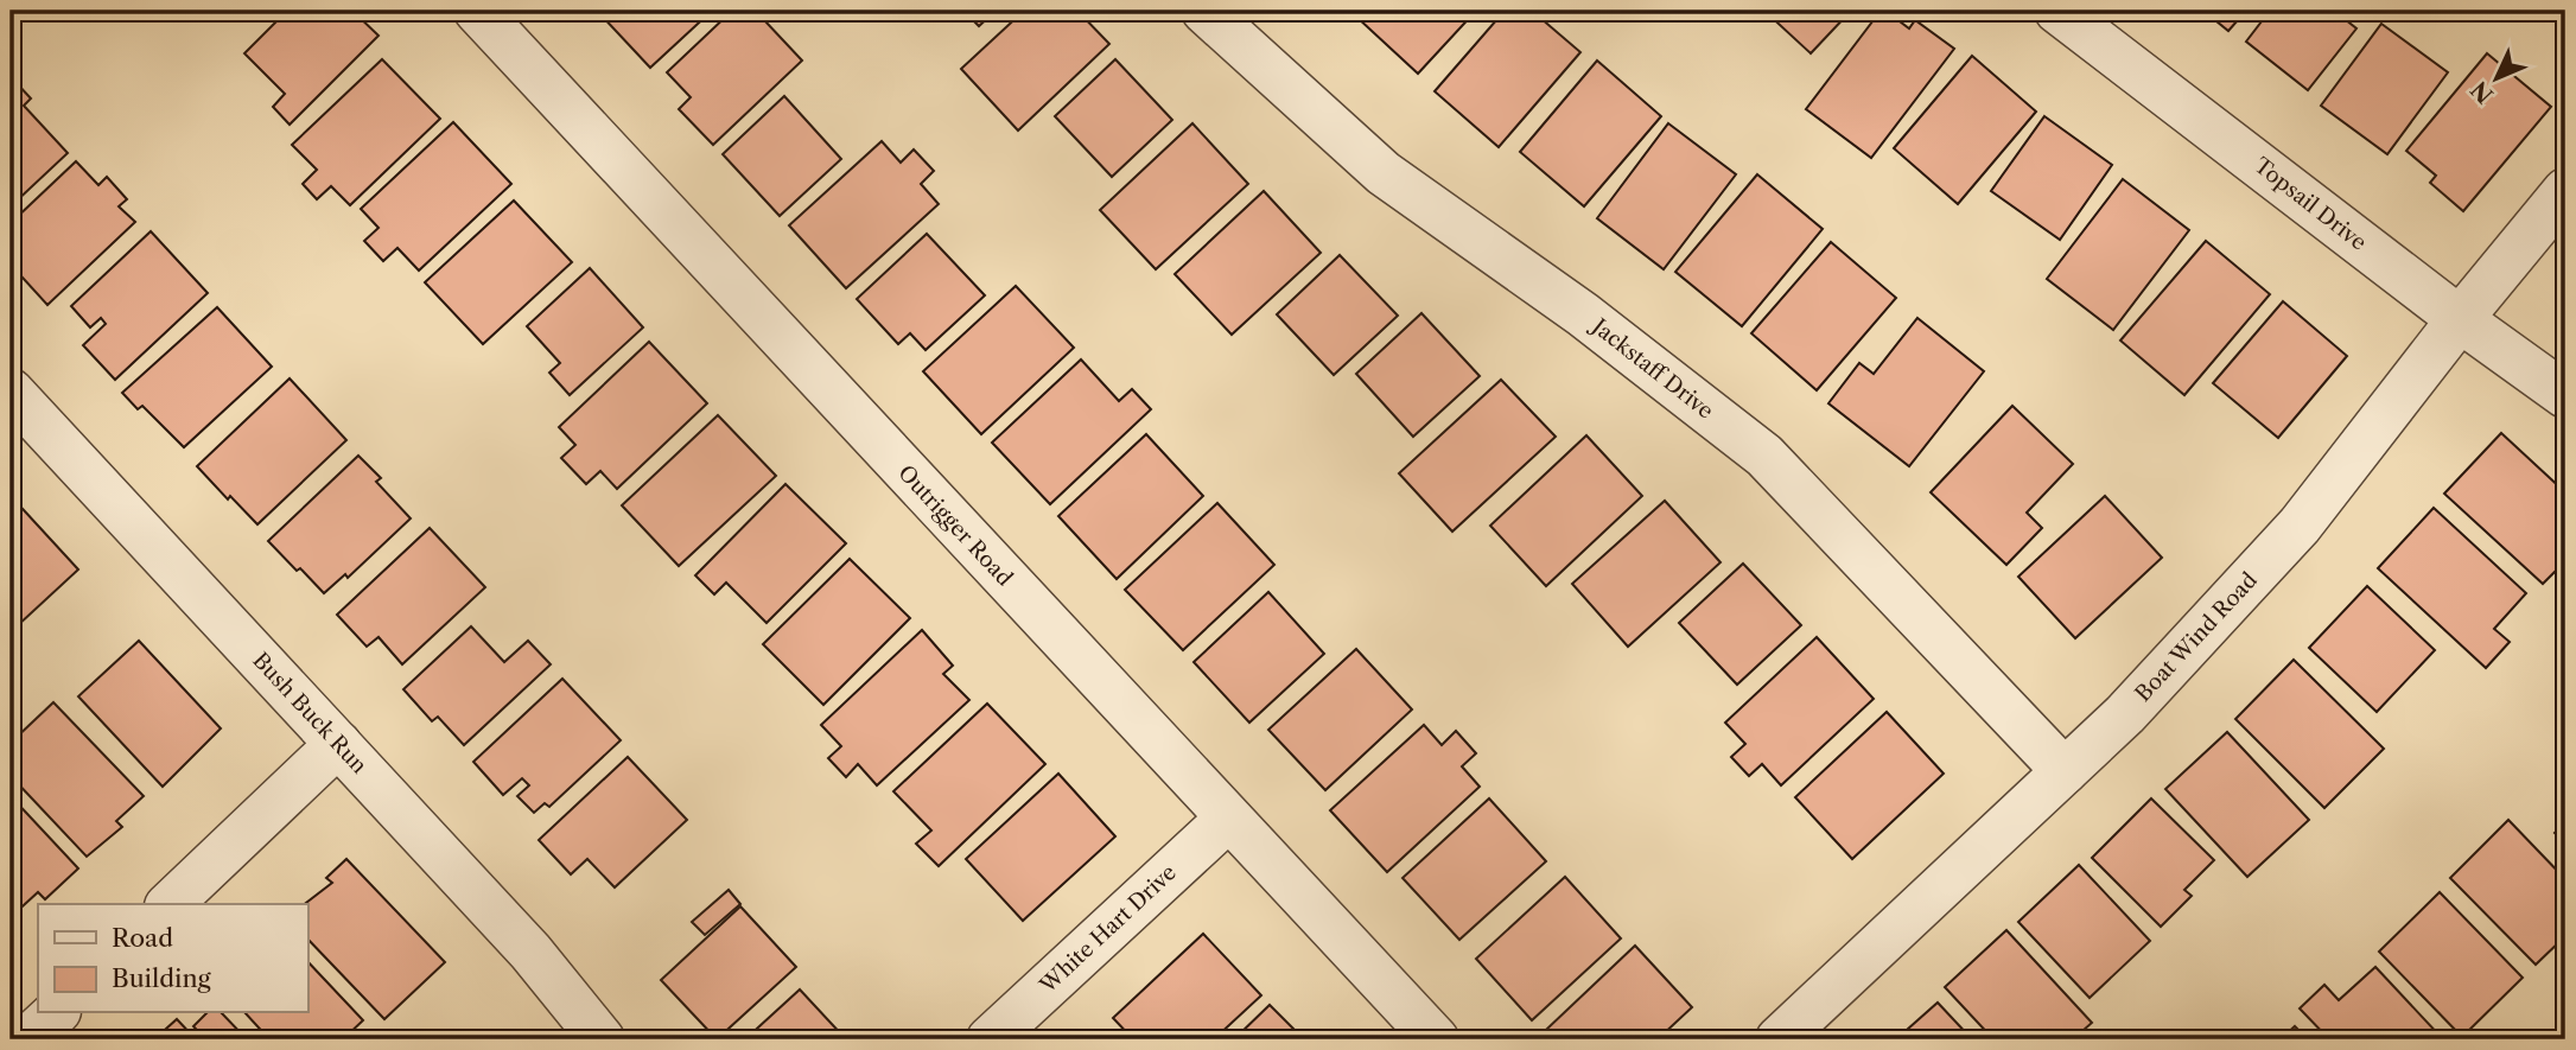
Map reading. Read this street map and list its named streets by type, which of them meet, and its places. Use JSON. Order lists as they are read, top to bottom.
{
  "streets": {
    "street": [
      "Topsail Drive",
      "Jackstaff Drive",
      "Outrigger Road",
      "Boat Wind Road",
      "Bush Buck Run",
      "White Hart Drive"
    ]
  },
  "crossings": [
    ["Topsail Drive", "Boat Wind Road"],
    ["Jackstaff Drive", "Boat Wind Road"],
    ["Outrigger Road", "White Hart Drive"]
  ],
  "legend": ["Road", "Building"],
  "north": "bottom left"
}
